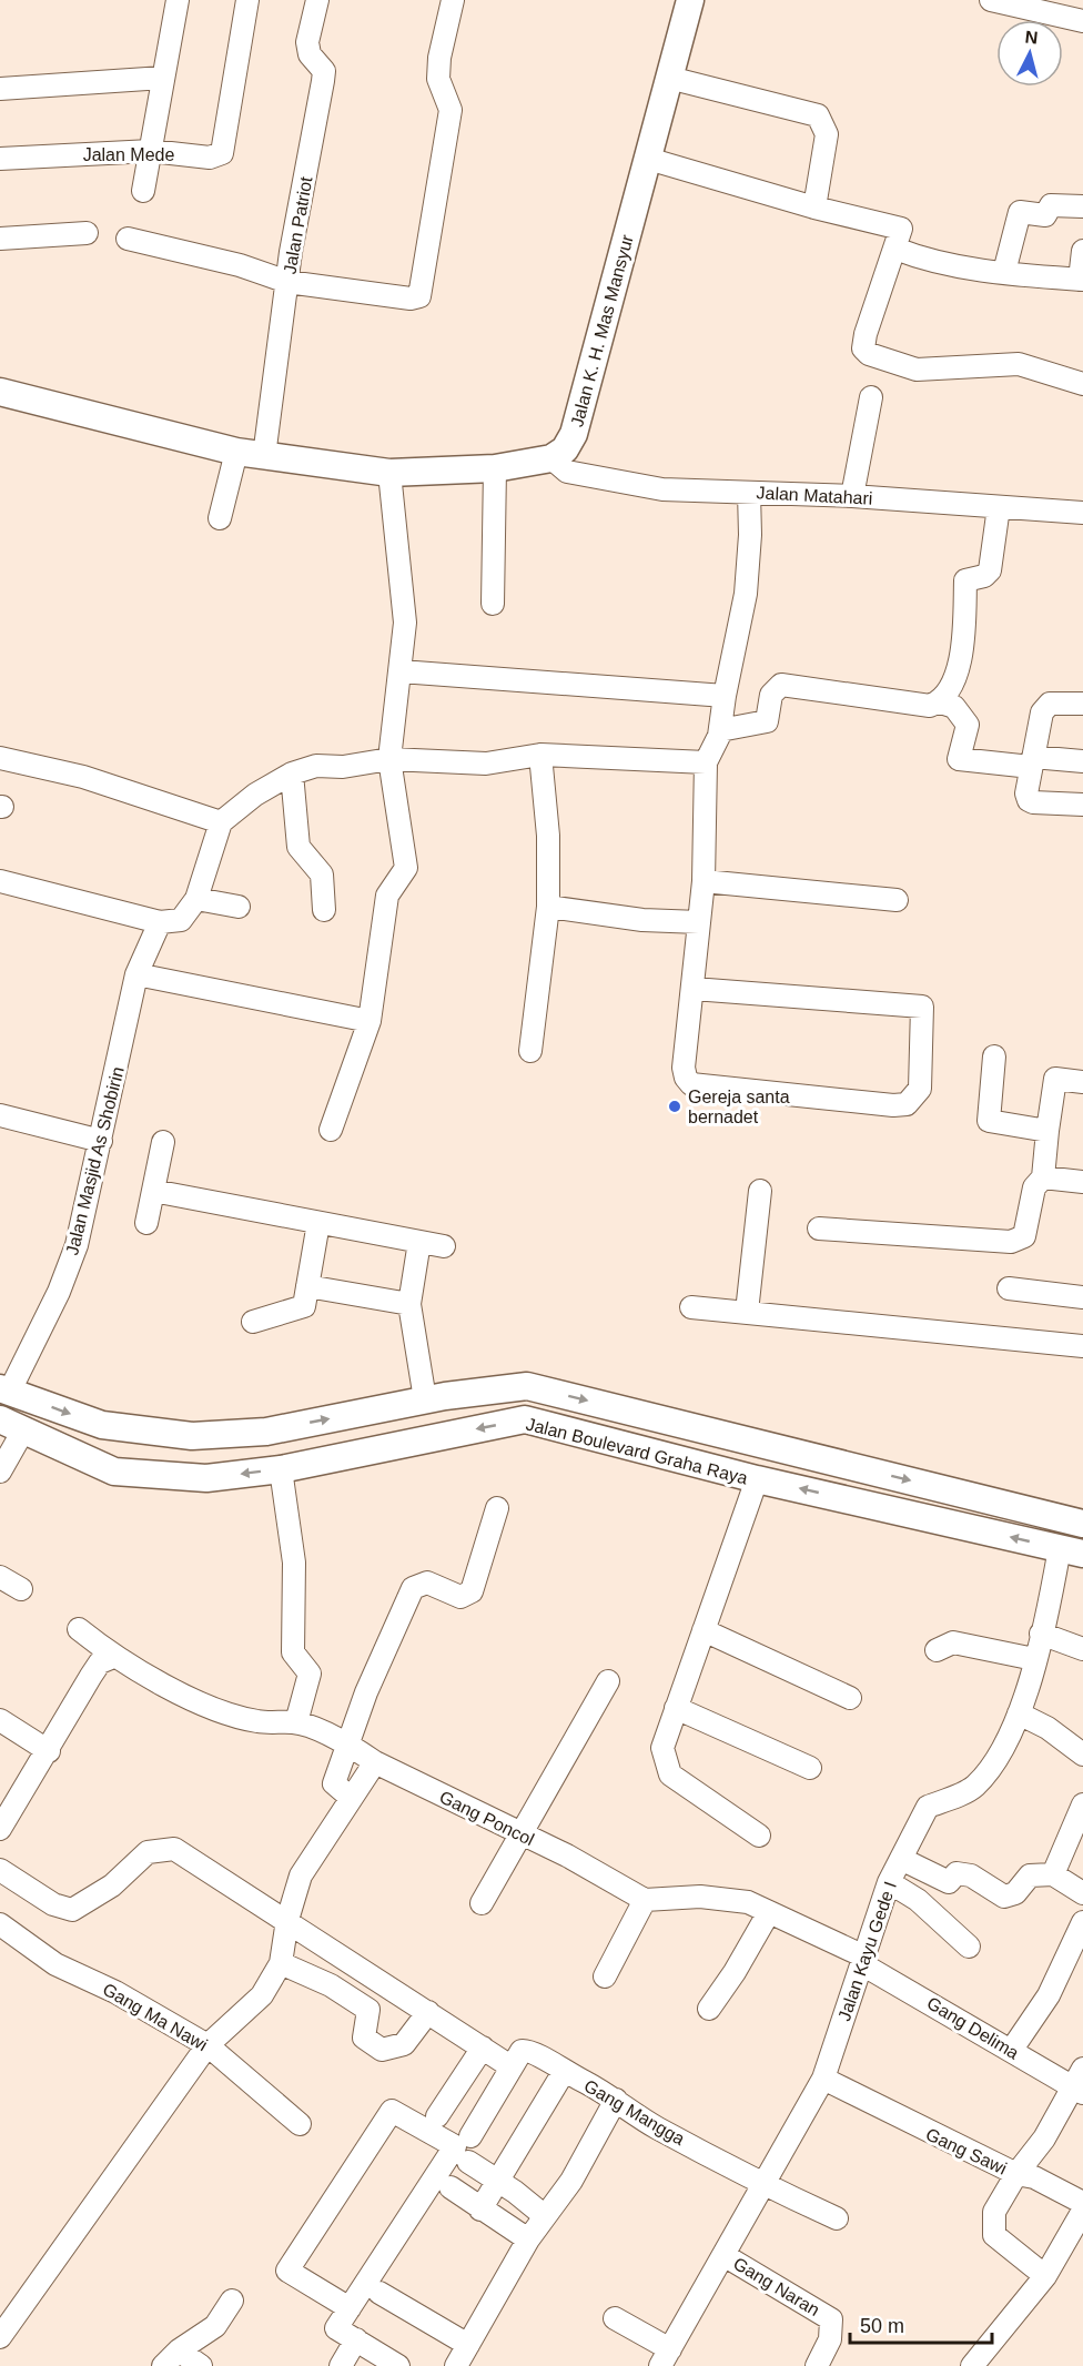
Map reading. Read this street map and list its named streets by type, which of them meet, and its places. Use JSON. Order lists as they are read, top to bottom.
{
  "streets": {
    "main road": ["Jalan K. H. Mas Mansyur", "Jalan Boulevard Graha Raya"],
    "street": [
      "Jalan Mede",
      "Jalan Patriot",
      "Jalan Matahari",
      "Jalan Masjid As Shobirin",
      "Gang Poncol",
      "Jalan Kayu Gede I",
      "Gang Ma Nawi",
      "Gang Delima",
      "Gang Mangga",
      "Gang Sawi",
      "Gang Naran"
    ]
  },
  "crossings": [
    ["Jalan K. H. Mas Mansyur", "Jalan Matahari"],
    ["Jalan Masjid As Shobirin", "Jalan Boulevard Graha Raya"],
    ["Jalan Boulevard Graha Raya", "Jalan Kayu Gede I"],
    ["Jalan Kayu Gede I", "Gang Delima"],
    ["Jalan Kayu Gede I", "Gang Mangga"],
    ["Jalan Kayu Gede I", "Gang Sawi"],
    ["Jalan Kayu Gede I", "Gang Naran"],
    ["Gang Delima", "Gang Sawi"]
  ],
  "places": ["Gereja santa bernadet"],
  "scale_bar": "50 m",
  "north": "top"
}
